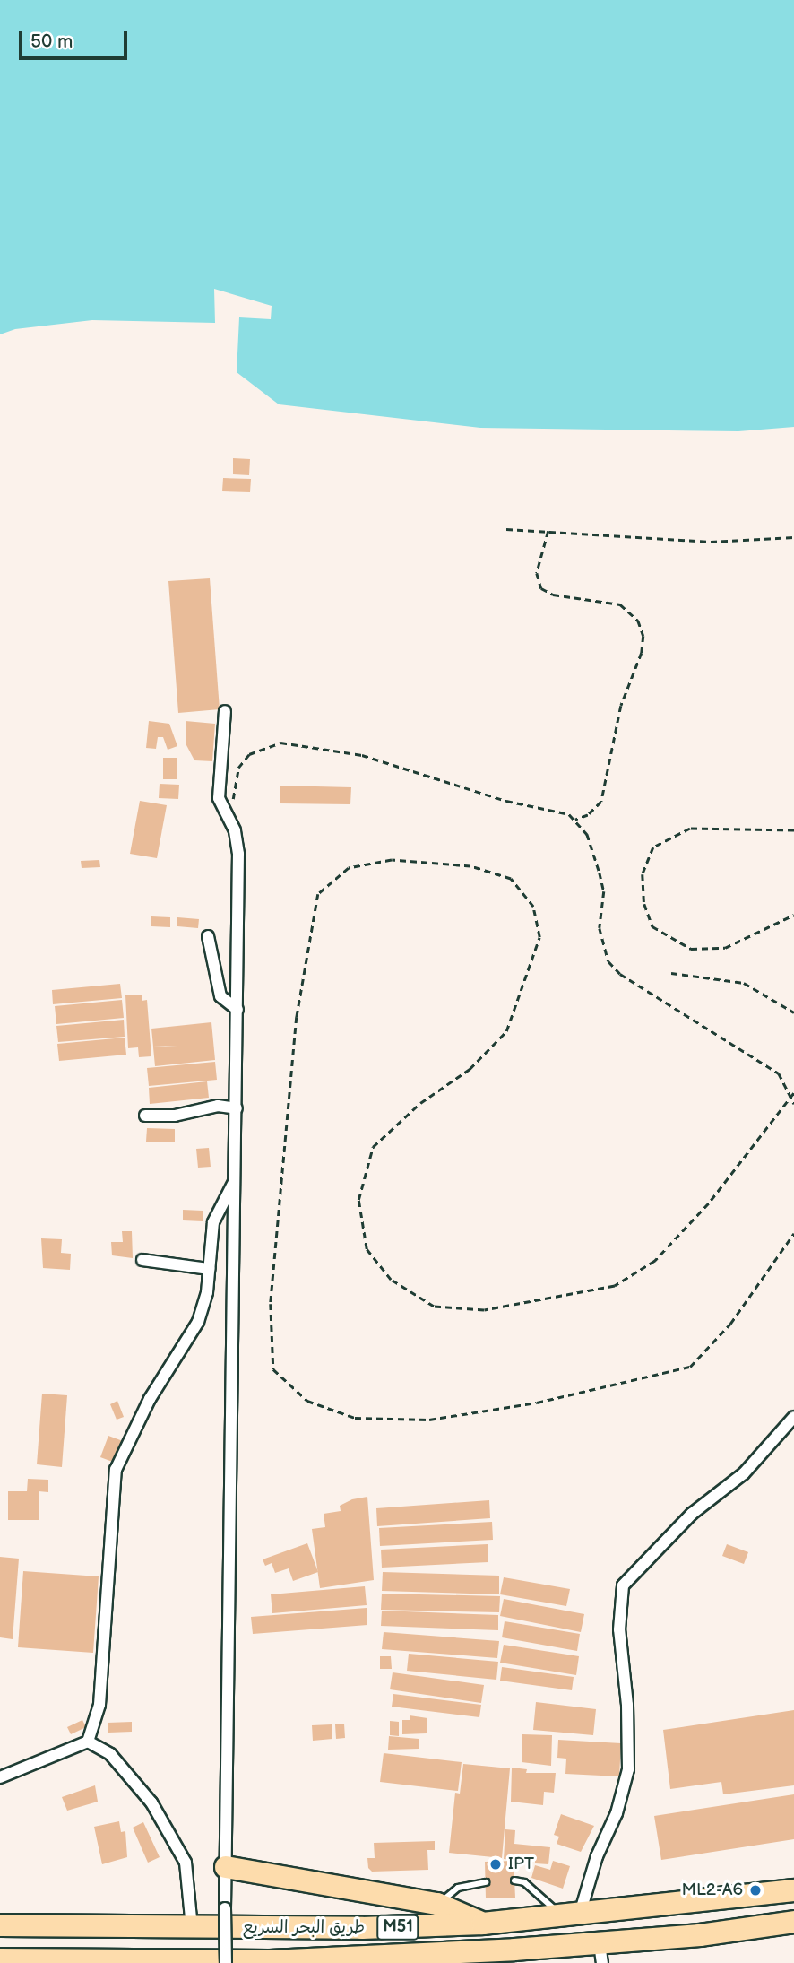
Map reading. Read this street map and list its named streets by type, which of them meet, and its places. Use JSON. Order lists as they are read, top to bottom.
{
  "streets": {
    "highway": ["M51", "طريق البحر السريع"]
  },
  "places": ["IPT", "ML2-A6"],
  "scale_bar": "50 m"
}
